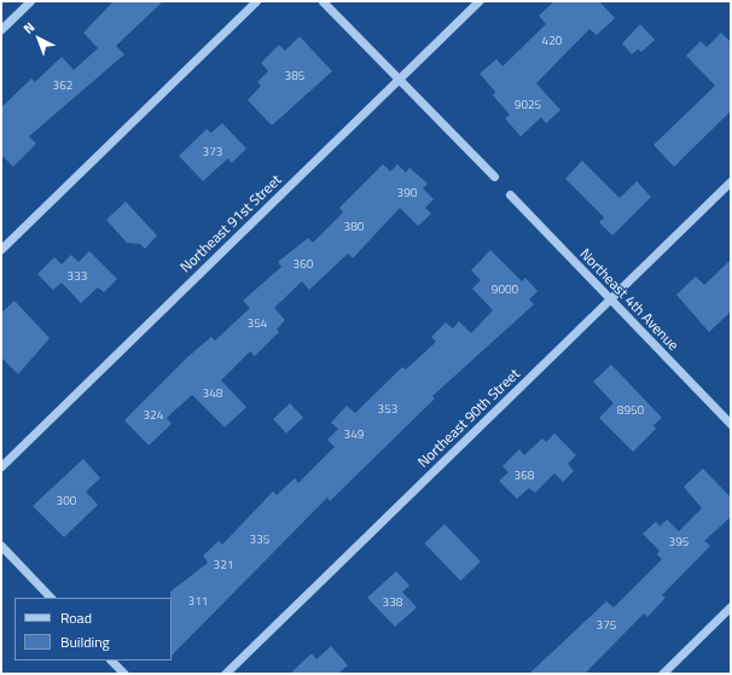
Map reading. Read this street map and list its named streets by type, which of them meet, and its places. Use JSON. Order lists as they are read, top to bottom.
{
  "streets": {
    "street": ["Northeast 91st Street", "Northeast 4th Avenue", "Northeast 90th Street"]
  },
  "crossings": [
    ["Northeast 4th Avenue", "Northeast 90th Street"]
  ],
  "house_numbers": [
    "420",
    "385",
    "362",
    "9025",
    "373",
    "390",
    "380",
    "360",
    "333",
    "9000",
    "354",
    "348",
    "353",
    "8950",
    "324",
    "349",
    "368",
    "300",
    "335",
    "395",
    "321",
    "311",
    "338",
    "375"
  ],
  "legend": ["Road", "Building"],
  "north": "top left"
}
